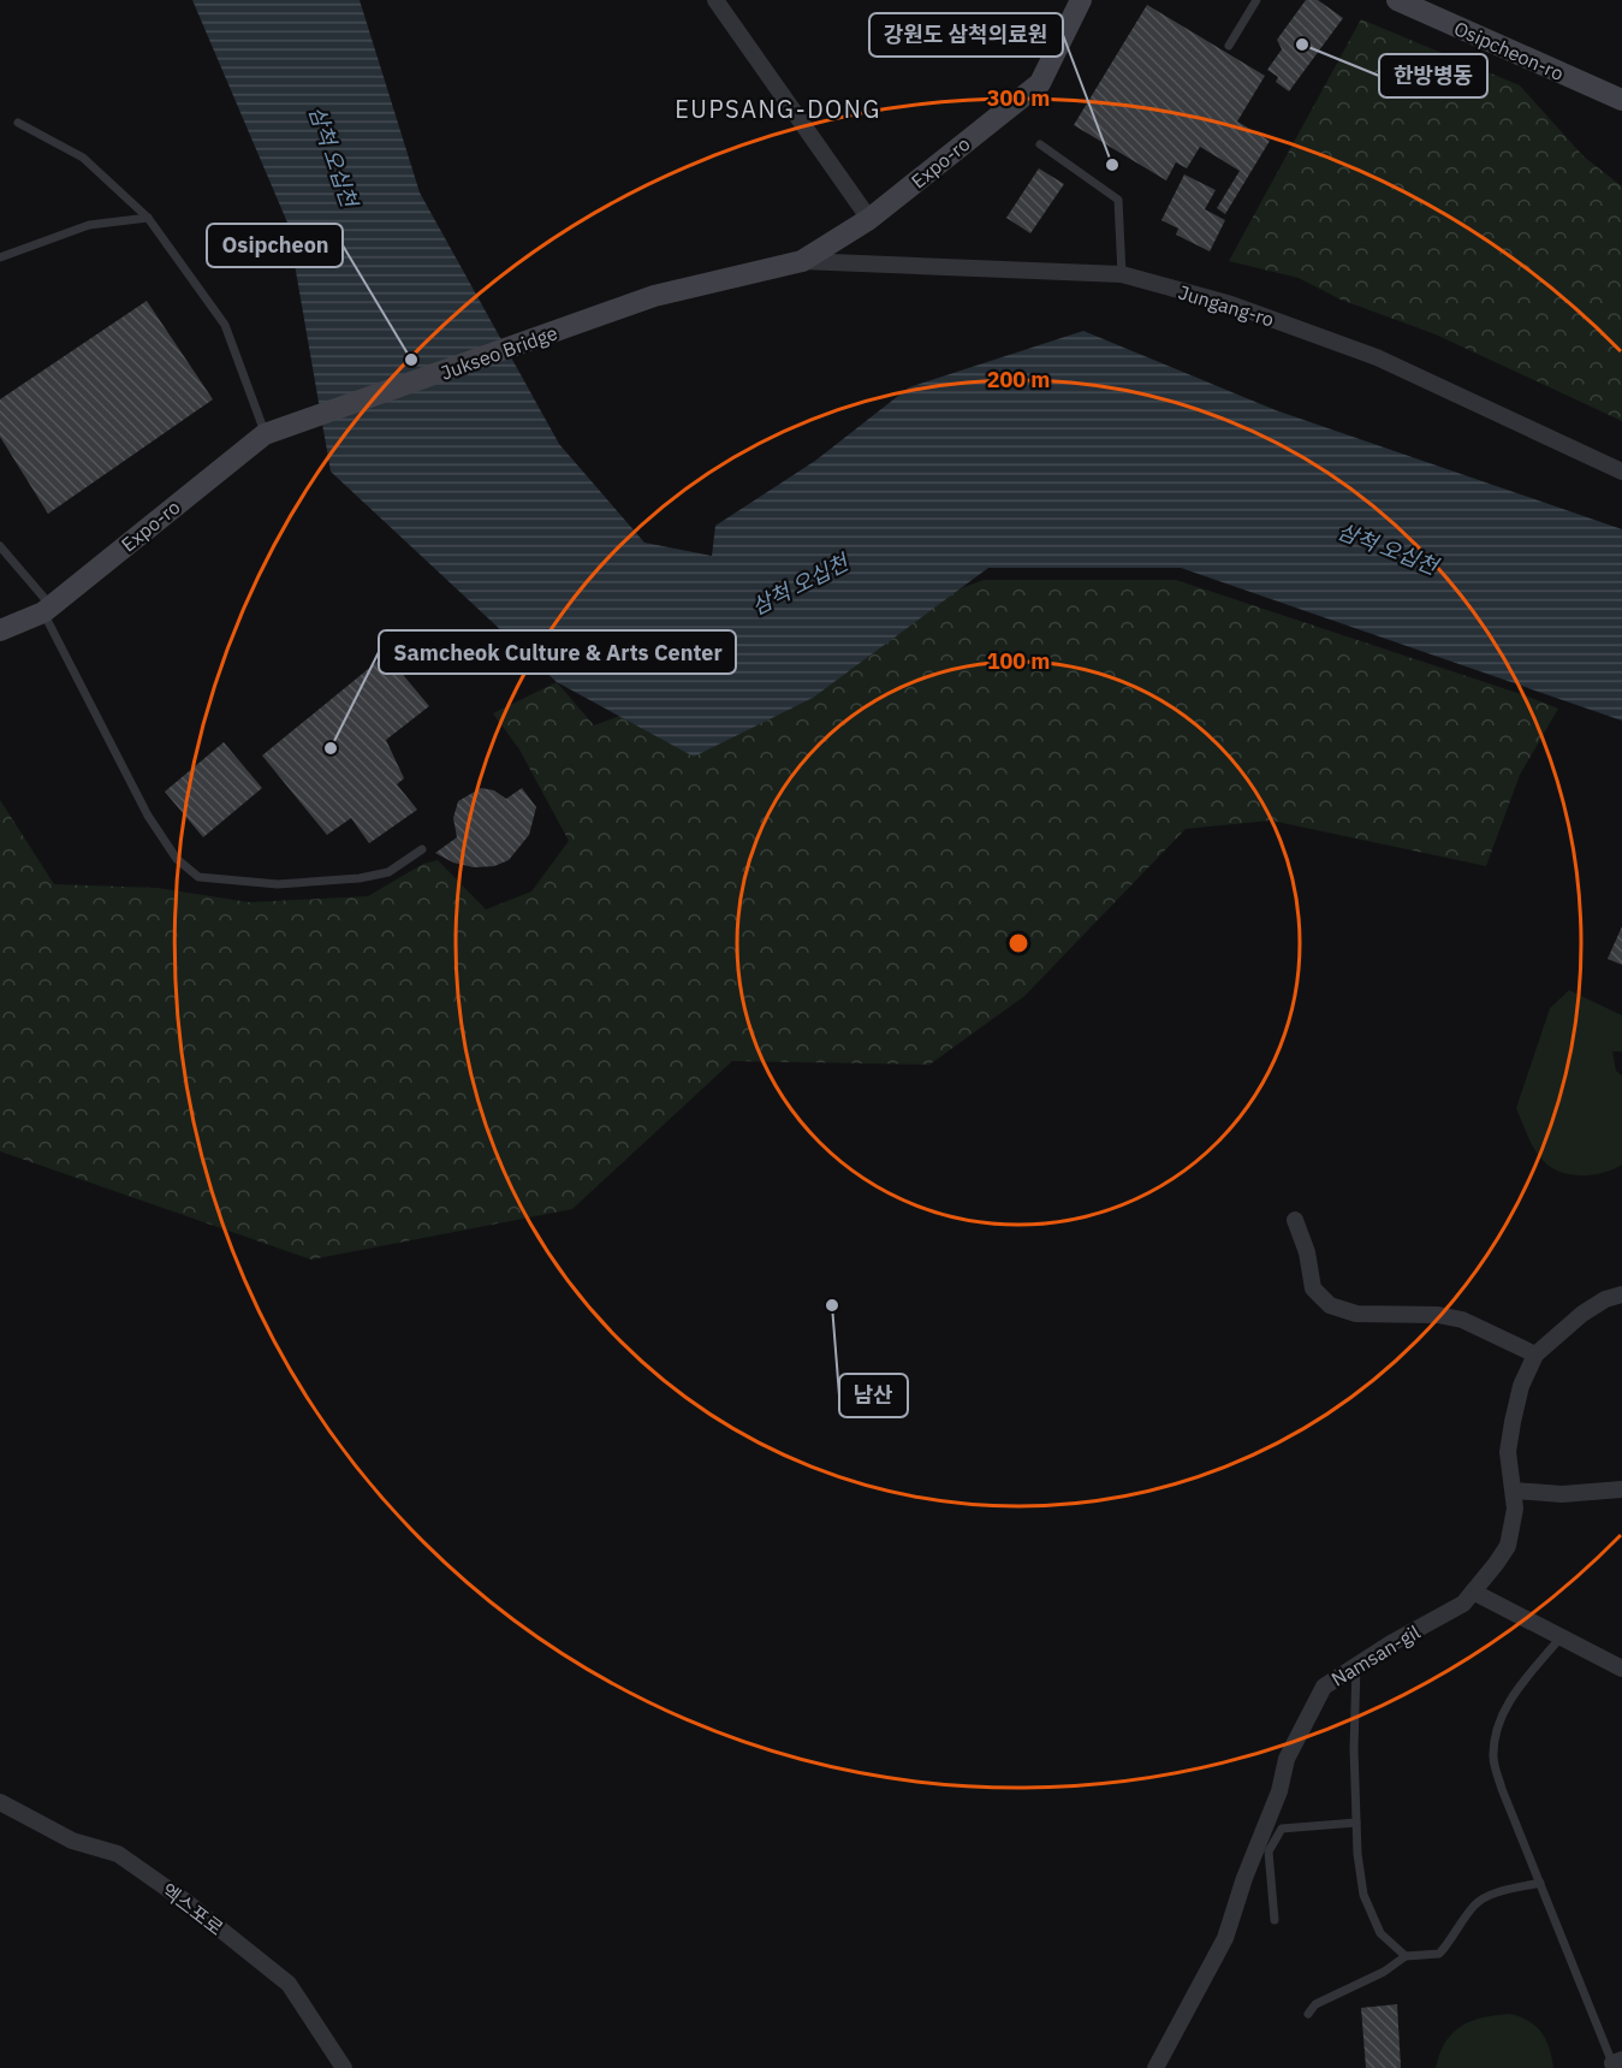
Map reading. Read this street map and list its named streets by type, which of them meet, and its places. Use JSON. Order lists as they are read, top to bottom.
{
  "streets": {
    "street": [
      "Osipcheon-ro",
      "Expo-ro",
      "Jungang-ro",
      "Jukseo Bridge",
      "Namsan-gil",
      "엑스포로"
    ]
  },
  "crossings": [
    ["Expo-ro", "Jungang-ro"],
    ["Expo-ro", "Jukseo Bridge"],
    ["Jungang-ro", "Jukseo Bridge"]
  ],
  "districts": ["EUPSANG-DONG"],
  "water": ["삼척 오십천"],
  "places": [
    "한방병동",
    "강원도 삼척의료원",
    "Osipcheon",
    "Samcheok Culture & Arts Center",
    "남산"
  ],
  "rings": ["300 m", "200 m", "100 m"]
}
